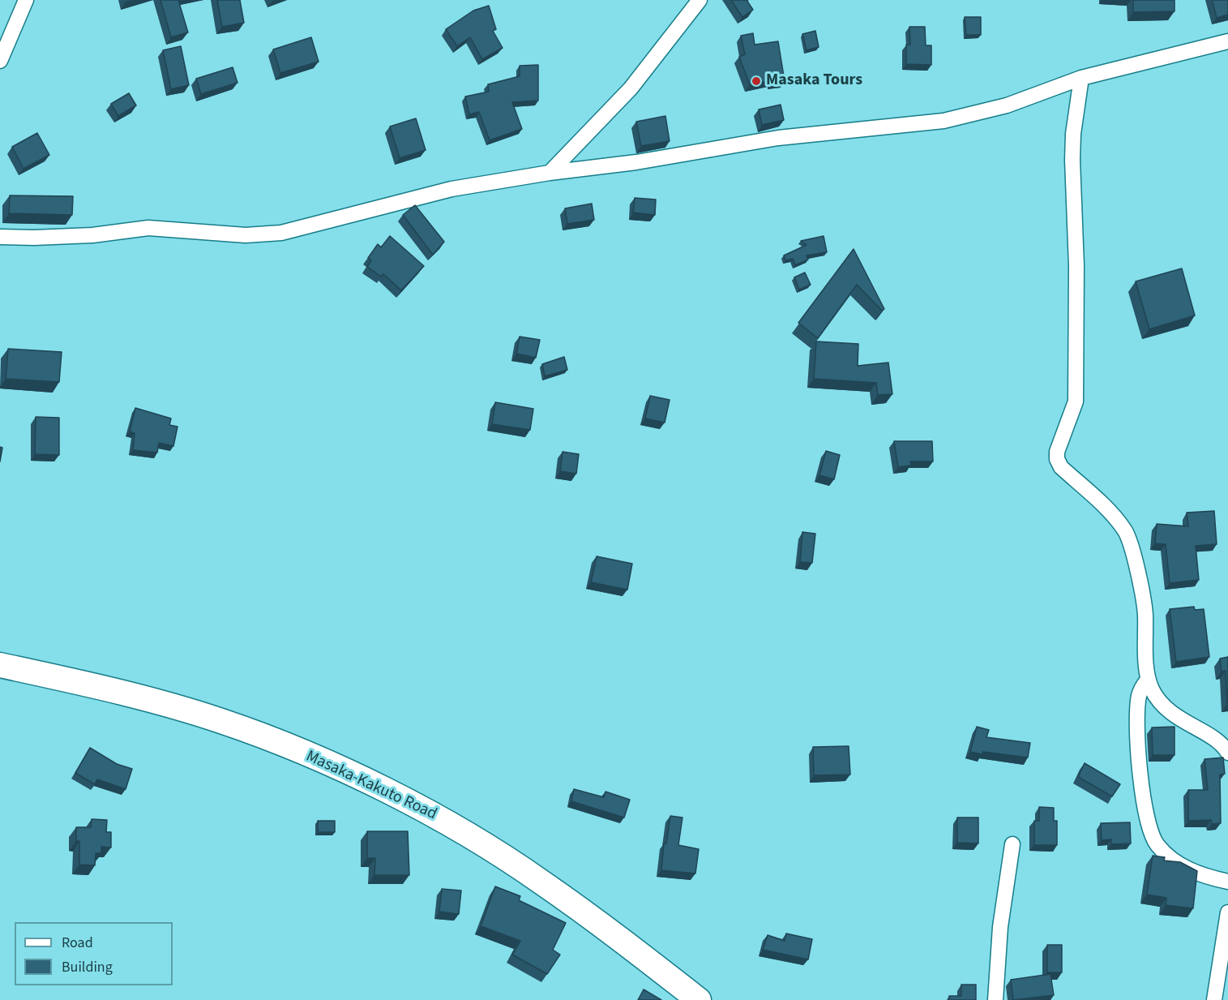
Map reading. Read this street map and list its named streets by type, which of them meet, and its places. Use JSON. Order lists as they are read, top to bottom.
{
  "streets": {
    "highway": ["Masaka-Kakuto Road"]
  },
  "places": ["Masaka Tours"],
  "legend": ["Road", "Building"]
}
